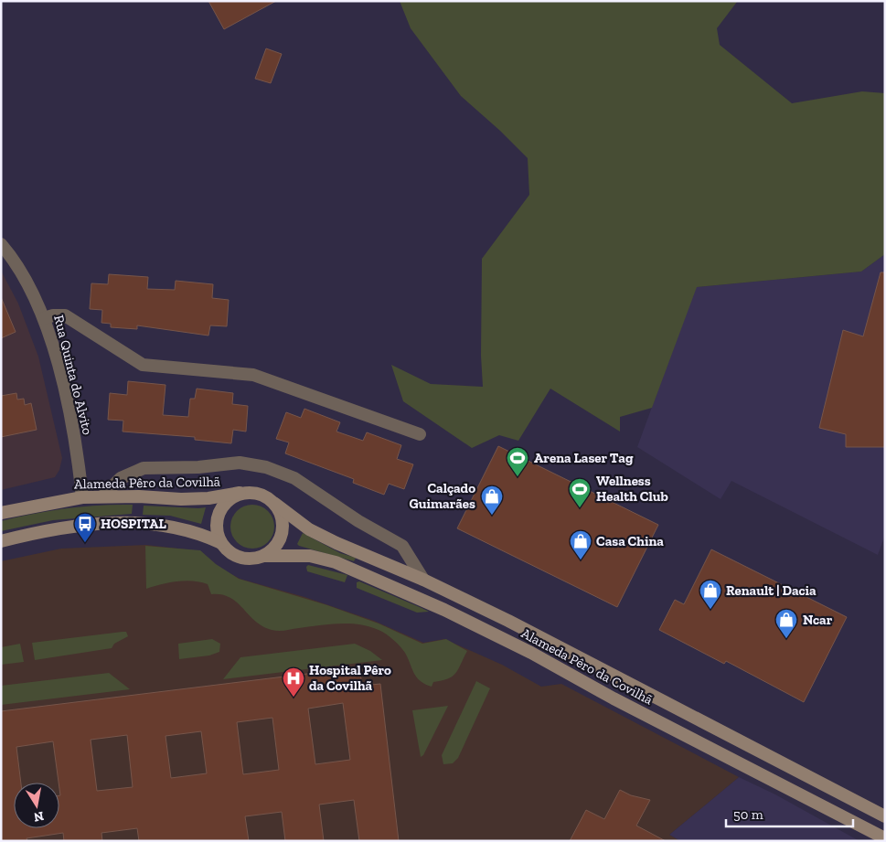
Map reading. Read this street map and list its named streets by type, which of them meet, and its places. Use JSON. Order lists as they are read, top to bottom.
{
  "streets": {
    "main road": ["Alameda Pêro da Covilhã"],
    "street": ["Rua Quinta do Alvito"]
  },
  "crossings": [
    ["Rua Quinta do Alvito", "Alameda Pêro da Covilhã"]
  ],
  "places": {
    "sports": ["Arena Laser Tag", "Wellness Health Club"],
    "shop": [
      "Calçado Guimarães",
      "Casa China",
      "Renault | Dacia",
      "Ncar"
    ],
    "bus stop": ["HOSPITAL"],
    "hospital": ["Hospital Pêro da Covilhã"]
  },
  "scale_bar": "50 m",
  "north": "bottom"
}
